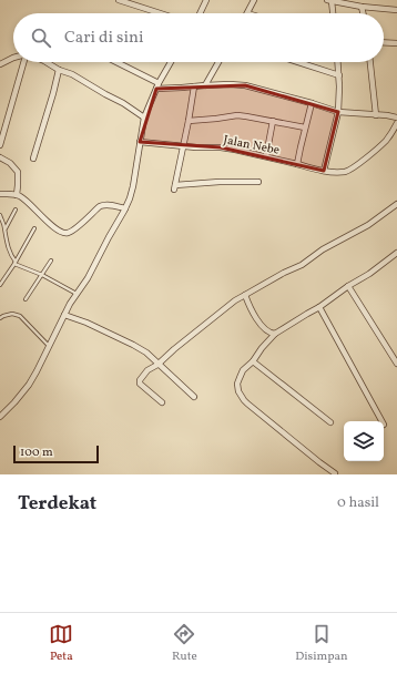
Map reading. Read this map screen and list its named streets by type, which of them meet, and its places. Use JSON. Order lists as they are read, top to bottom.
{
  "streets": {
    "street": ["Jalan Nebe"]
  },
  "scale_bar": "100 m",
  "page": {
    "search": "Cari di sini",
    "scale": "100 m",
    "heading": ["Terdekat", "0 hasil"],
    "nav": ["Peta", "Rute", "Disimpan"]
  }
}
